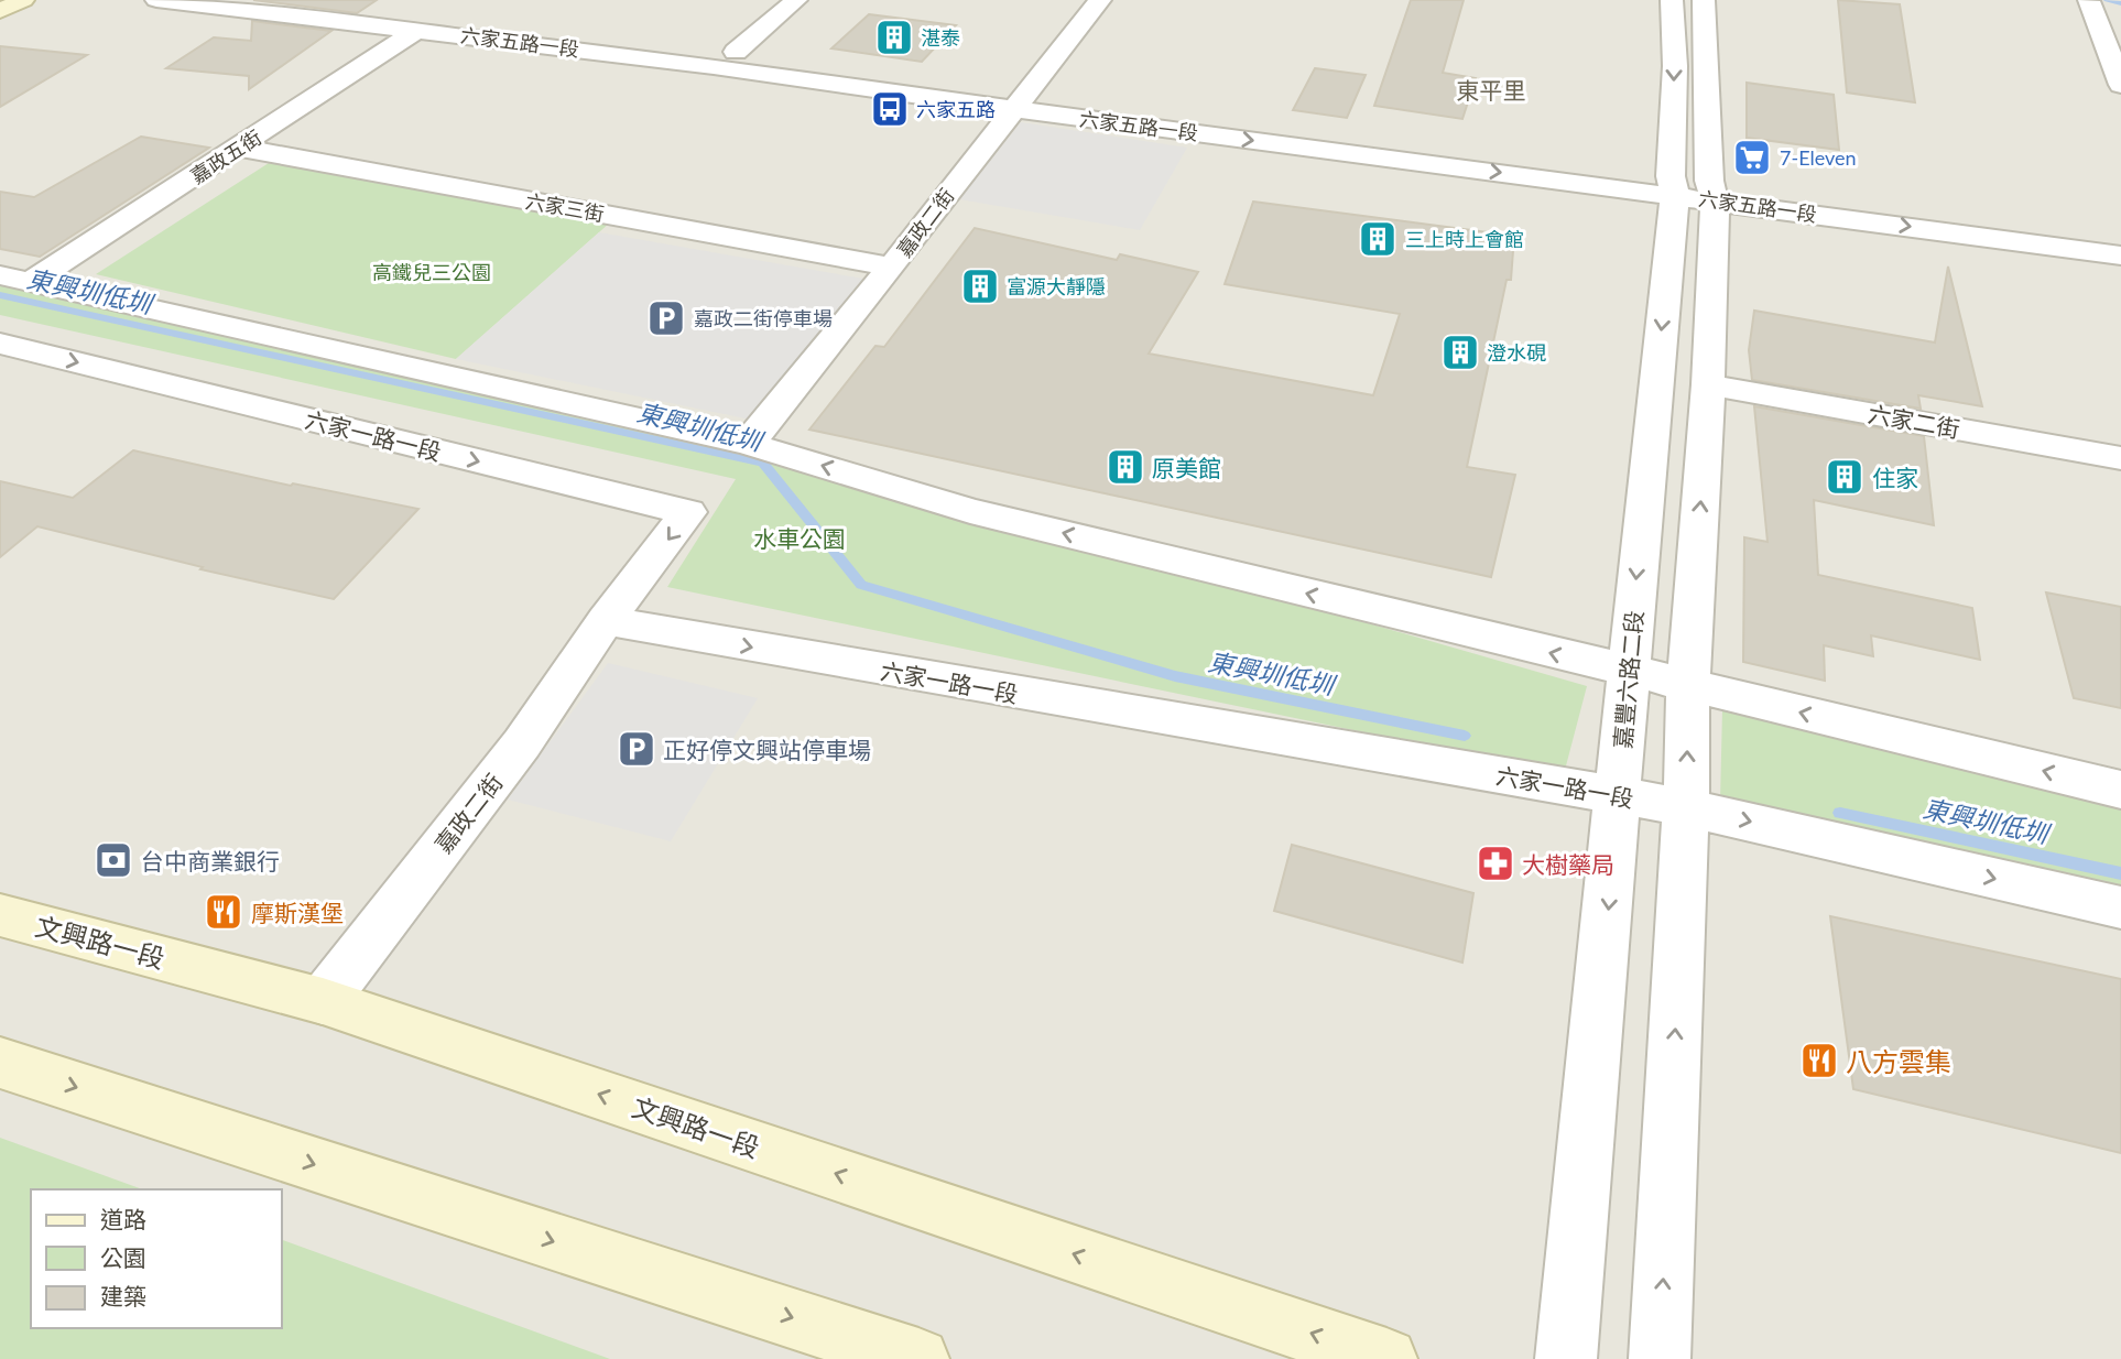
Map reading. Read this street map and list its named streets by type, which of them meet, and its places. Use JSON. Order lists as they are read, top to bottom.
{
  "streets": {
    "street": [
      "六家五路一段",
      "嘉政五街",
      "六家三街",
      "嘉政二街",
      "六家二街",
      "六家一路一段",
      "嘉豐六路二段",
      "文興路一段"
    ]
  },
  "crossings": [
    ["六家五路一段", "嘉政五街"],
    ["六家五路一段", "嘉政二街"],
    ["六家五路一段", "嘉豐六路二段"],
    ["嘉政五街", "六家三街"],
    ["六家三街", "嘉政二街"],
    ["嘉政二街", "六家一路一段"],
    ["嘉政二街", "文興路一段"],
    ["六家二街", "嘉豐六路二段"],
    ["六家一路一段", "嘉豐六路二段"]
  ],
  "districts": ["東平里"],
  "water": ["東興圳低圳"],
  "parks": ["高鐵兒三公園", "水車公園"],
  "places": {
    "building": [
      "湛泰",
      "三上時上會館",
      "富源大靜隱",
      "澄水硯",
      "原美館",
      "住家"
    ],
    "bus stop": ["六家五路"],
    "supermarket": ["7-Eleven"],
    "parking": ["嘉政二街停車場", "正好停文興站停車場"],
    "bank": ["台中商業銀行"],
    "pharmacy": ["大樹藥局"],
    "restaurant": ["摩斯漢堡", "八方雲集"]
  },
  "legend": ["道路", "公園", "建築"]
}
